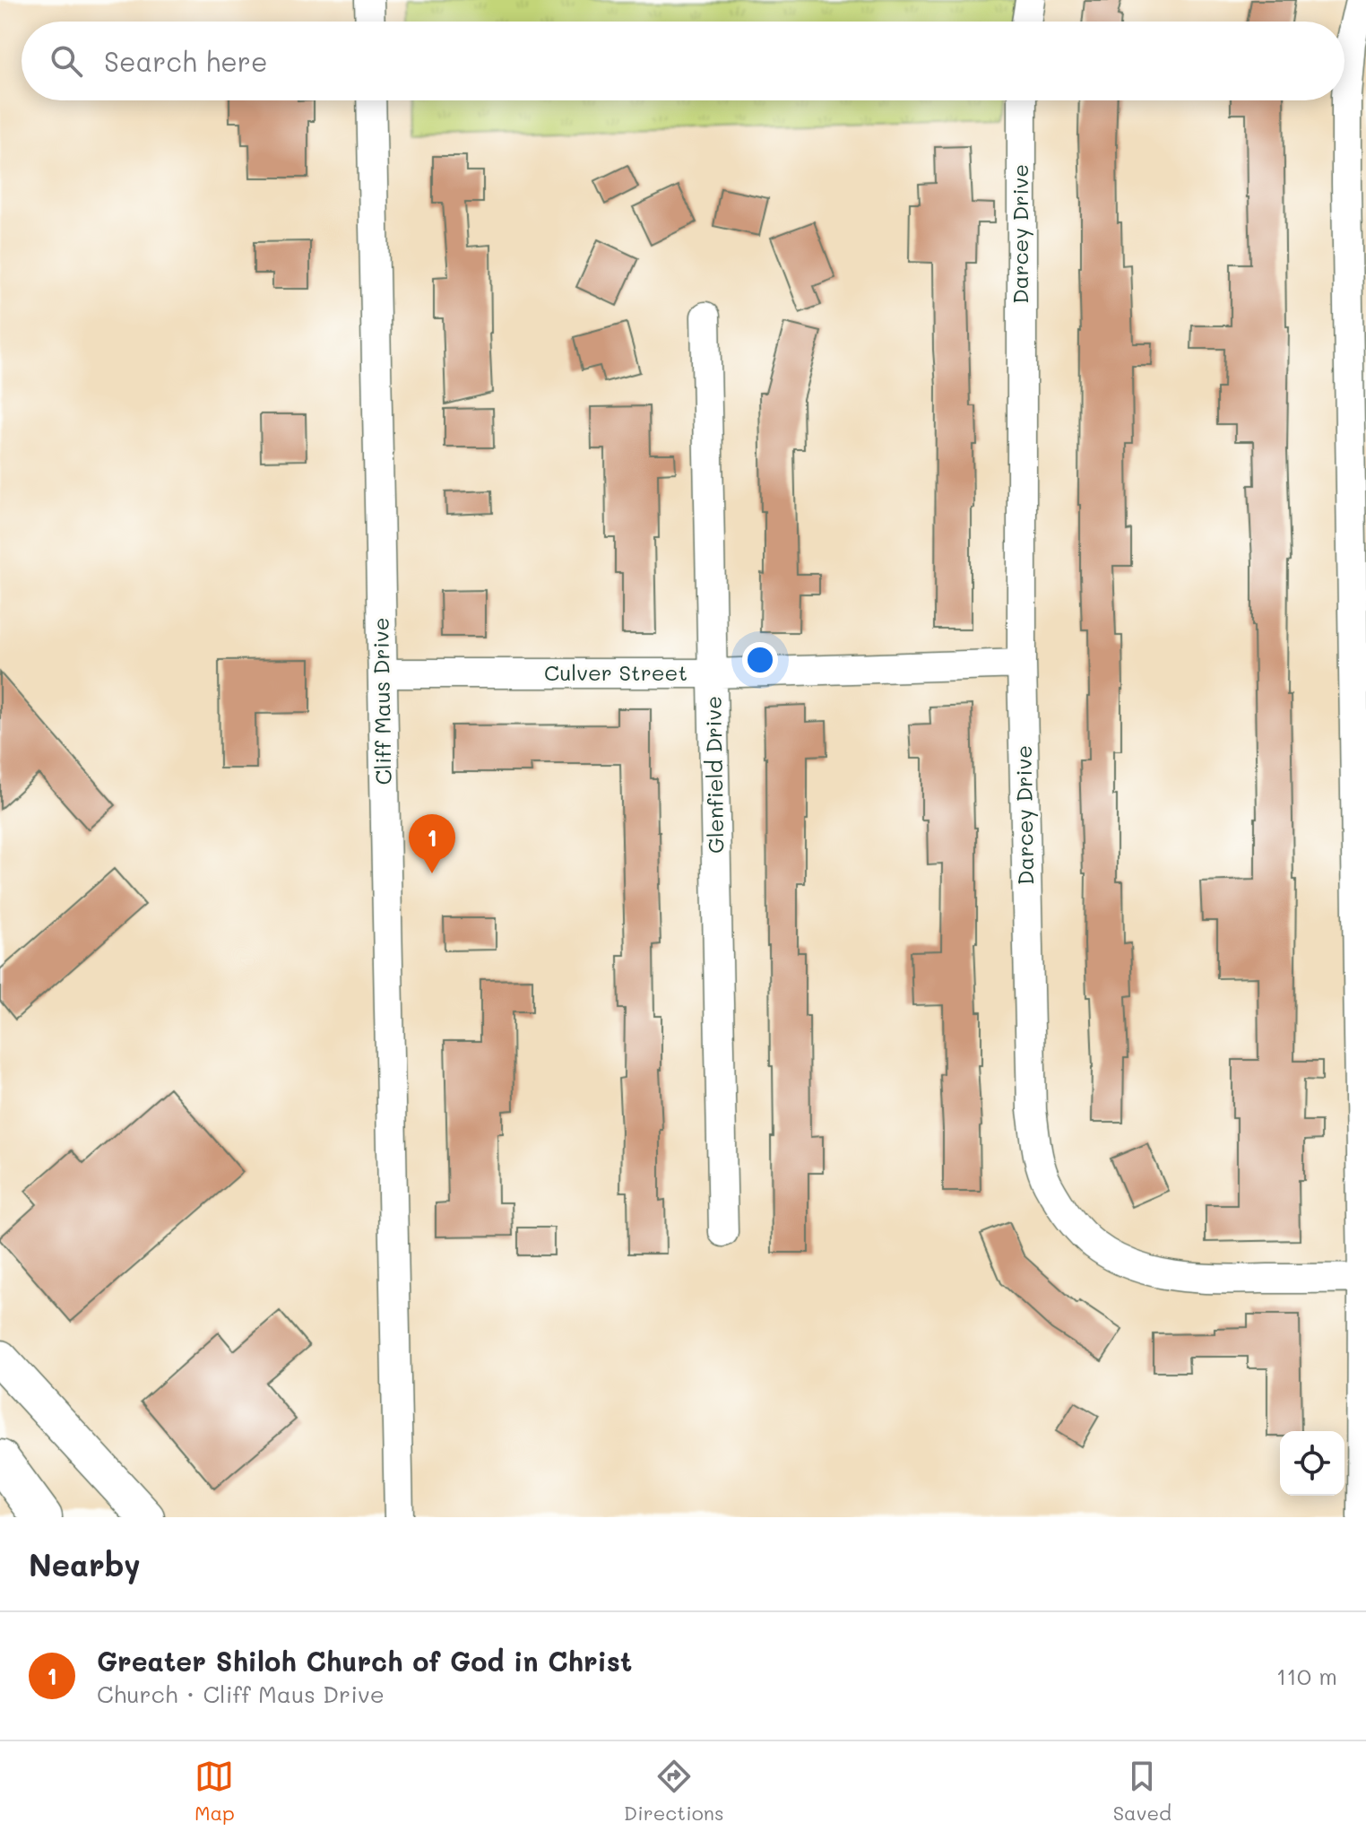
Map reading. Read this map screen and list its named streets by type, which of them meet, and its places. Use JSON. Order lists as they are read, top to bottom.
{
  "streets": {
    "street": [
      "Darcey Drive",
      "Culver Street",
      "Cliff Maus Drive",
      "Glenfield Drive"
    ]
  },
  "crossings": [
    ["Darcey Drive", "Culver Street"],
    ["Culver Street", "Cliff Maus Drive"],
    ["Culver Street", "Glenfield Drive"]
  ],
  "page": {
    "search": "Search here",
    "pins": "1",
    "heading": "Nearby",
    "list": [
      {
        "mark": "1",
        "name": "Greater Shiloh Church of God in Christ",
        "note": "Church · Cliff Maus Drive",
        "value": "110 m"
      }
    ],
    "nav": ["Map", "Directions", "Saved"]
  }
}
